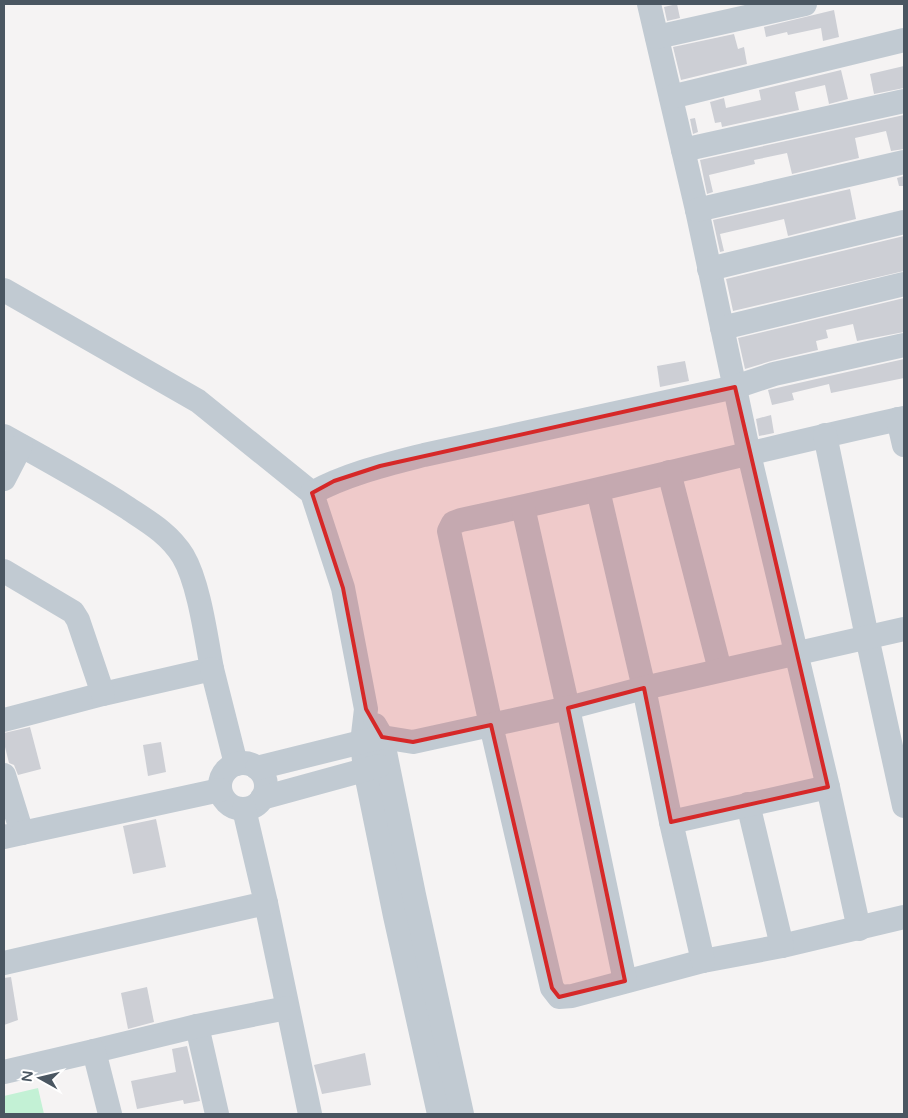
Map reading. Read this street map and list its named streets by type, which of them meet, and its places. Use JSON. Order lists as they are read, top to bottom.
{
  "north": "left"
}
